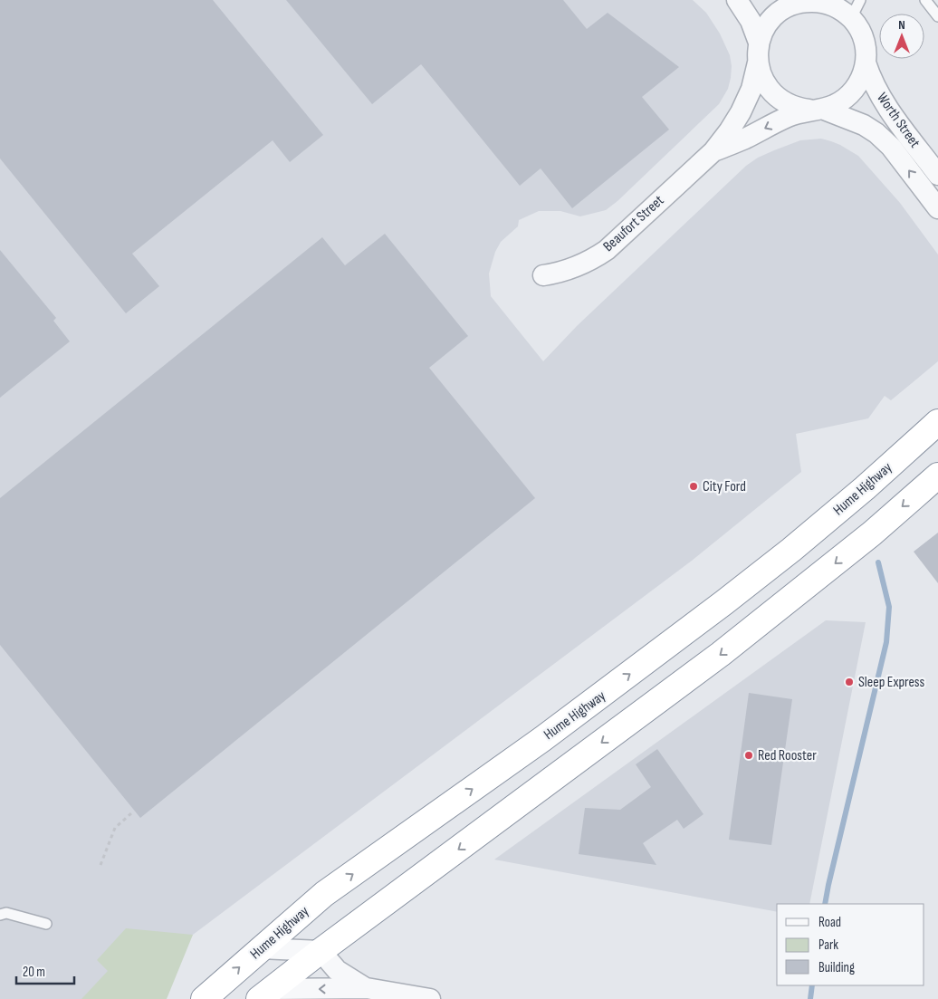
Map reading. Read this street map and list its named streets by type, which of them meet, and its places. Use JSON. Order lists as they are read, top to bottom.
{
  "streets": {
    "highway": ["Hume Highway"],
    "street": ["Worth Street", "Beaufort Street"]
  },
  "crossings": [
    ["Worth Street", "Beaufort Street"]
  ],
  "places": ["City Ford", "Sleep Express", "Red Rooster"],
  "legend": ["Road", "Park", "Building"],
  "scale_bar": "20 m",
  "north": "top"
}
